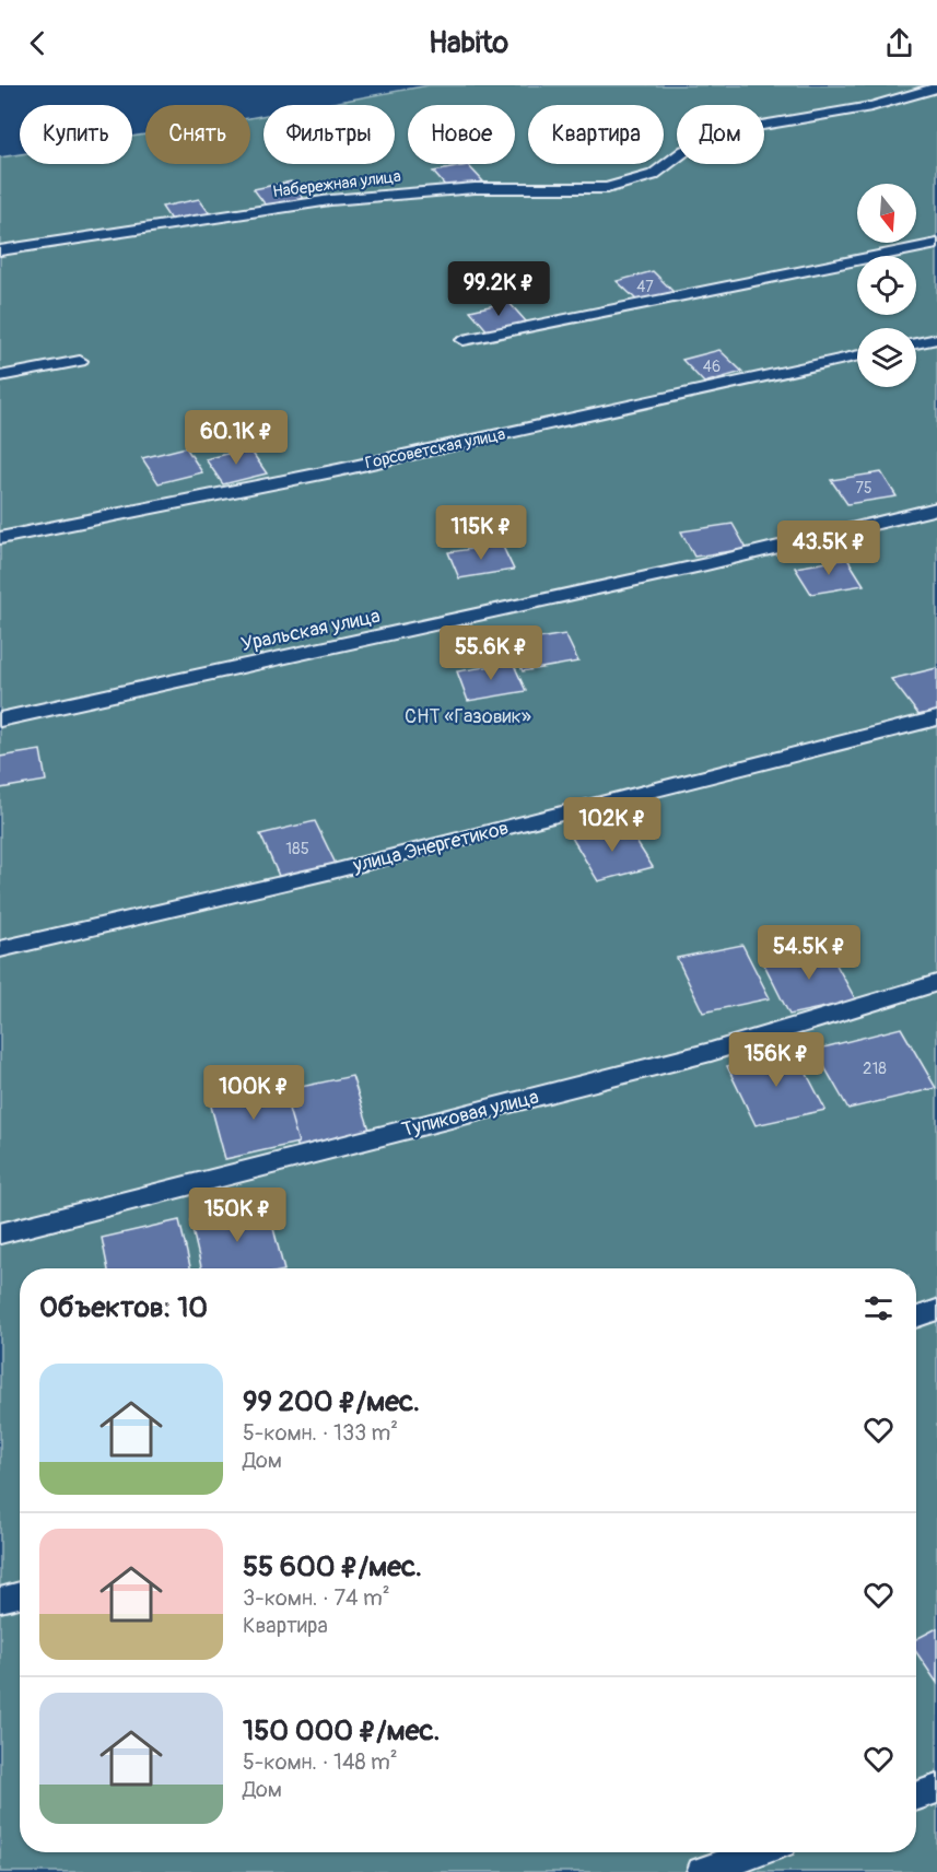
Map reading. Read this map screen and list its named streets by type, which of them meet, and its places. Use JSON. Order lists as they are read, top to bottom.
{
  "streets": {
    "lane": [
      "Набережная улица",
      "Горсоветская улица",
      "Уральская улица",
      "улица Энергетиков",
      "Тупиковая улица"
    ]
  },
  "parks": ["СНТ «Газовик»"],
  "house_numbers": [
    "47",
    "46",
    "75",
    "185",
    "218"
  ],
  "north": "bottom",
  "page": {
    "header": "Habito",
    "chip": [
      "Купить",
      "Снять",
      "Фильтры",
      "Новое",
      "Квартира",
      "Дом"
    ],
    "price": [
      "99.2K ₽",
      "60.1K ₽",
      "115K ₽",
      "43.5K ₽",
      "55.6K ₽",
      "102K ₽",
      "54.5K ₽",
      "156K ₽",
      "100K ₽",
      "150K ₽"
    ],
    "heading": "Объектов: 10",
    "list": [
      {
        "name": "99 200 ₽/мес.",
        "note": "5-комн. · 133 m² · Дом"
      },
      {
        "name": "55 600 ₽/мес.",
        "note": "3-комн. · 74 m² · Квартира"
      },
      {
        "name": "150 000 ₽/мес.",
        "note": "5-комн. · 148 m² · Дом"
      }
    ]
  }
}
